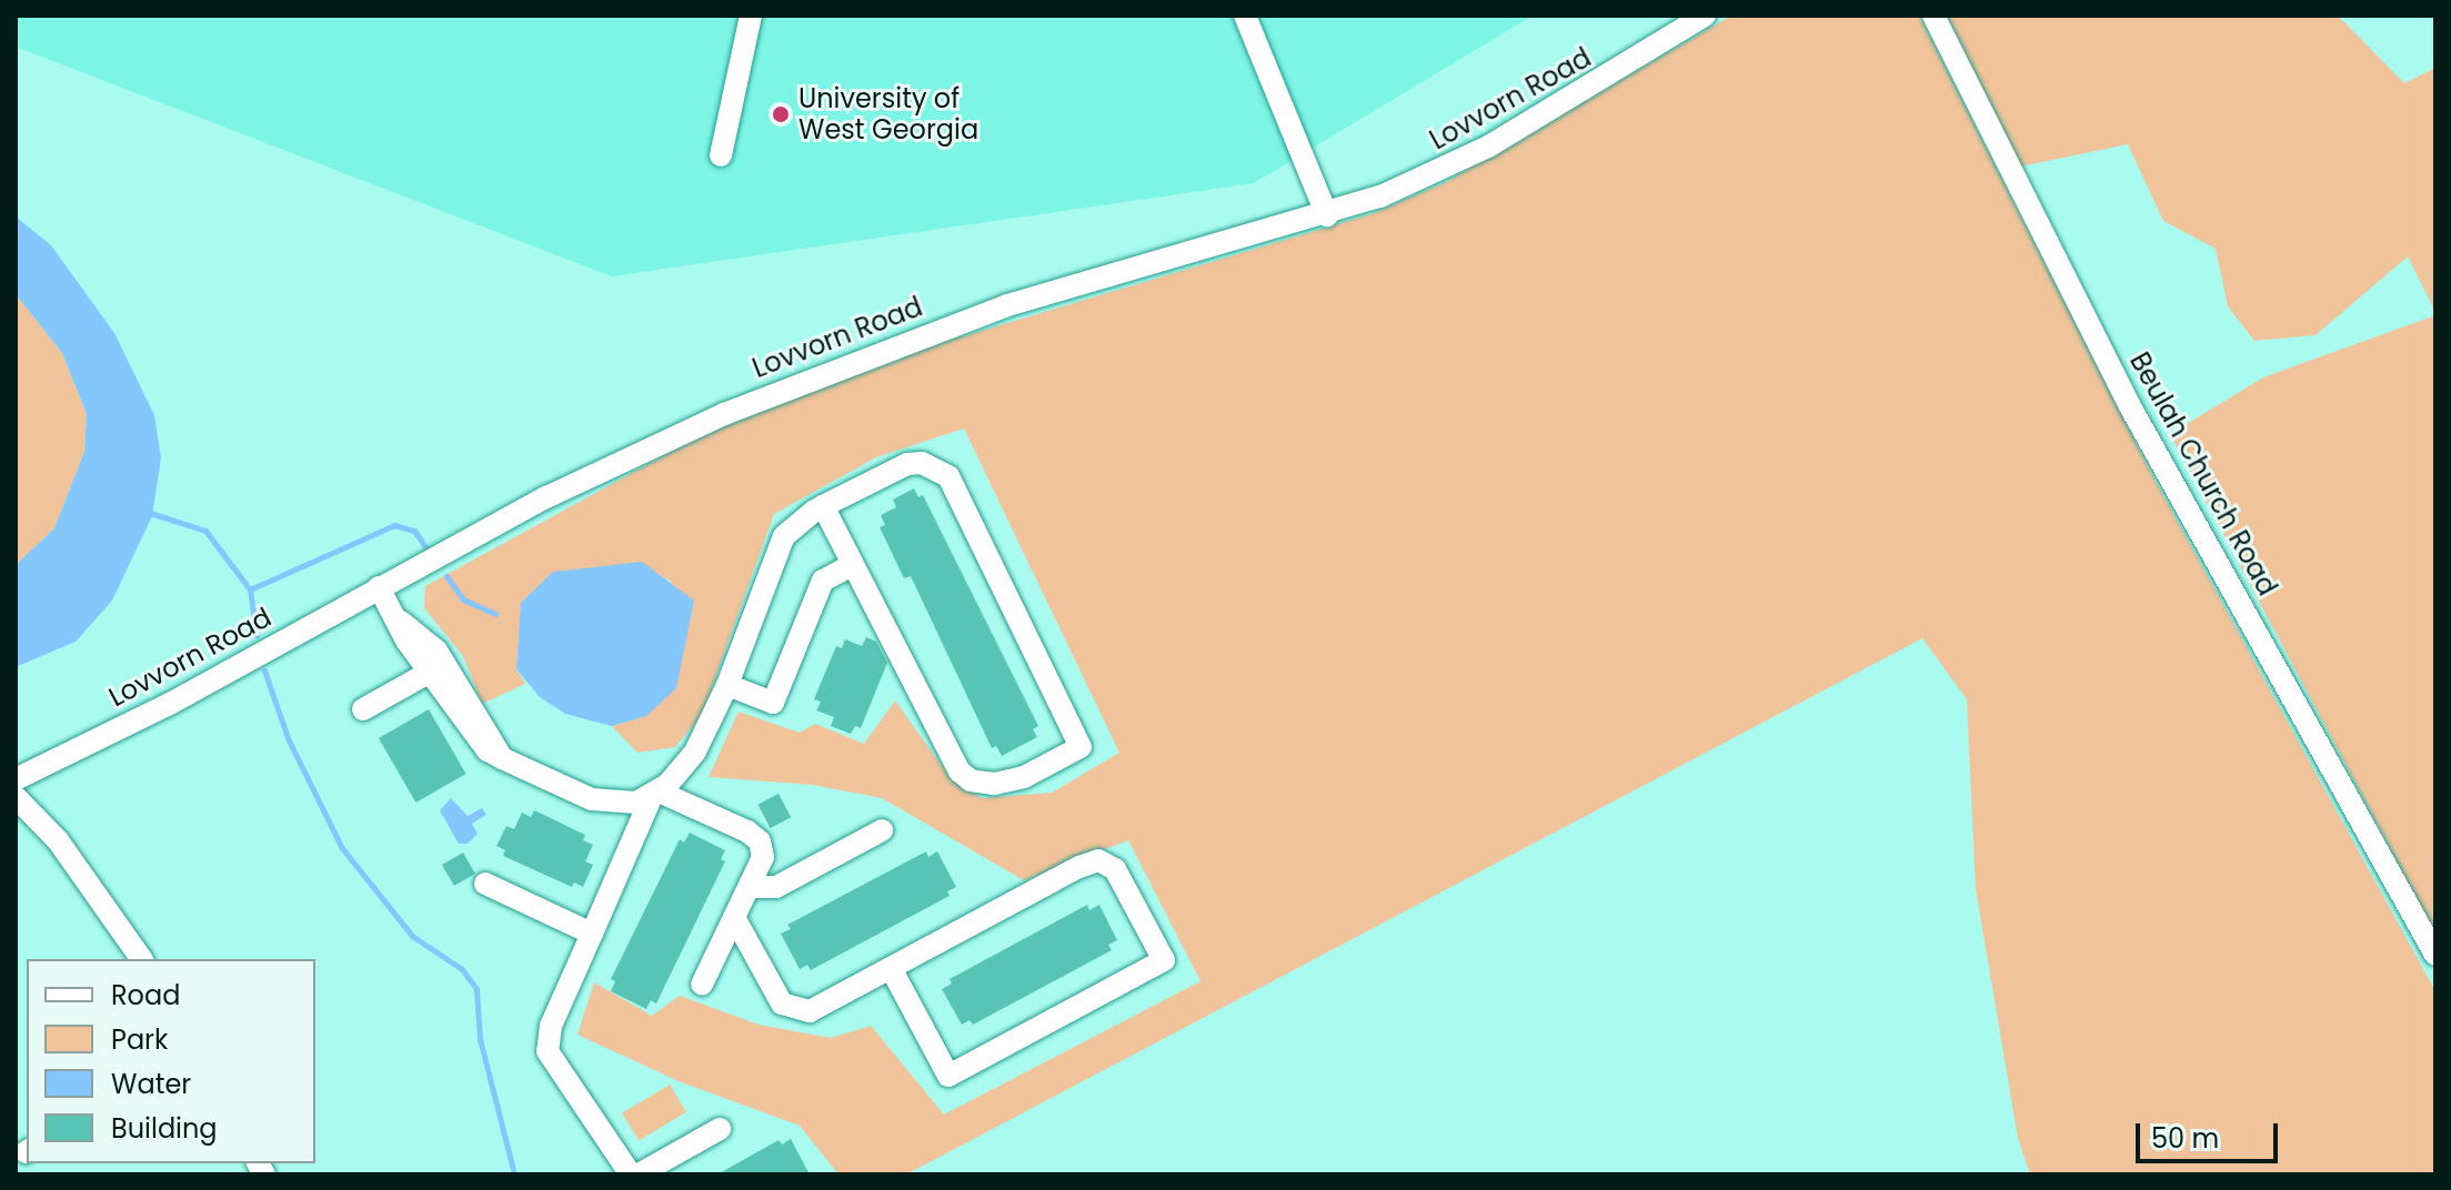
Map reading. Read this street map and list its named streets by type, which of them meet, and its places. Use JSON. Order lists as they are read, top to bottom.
{
  "streets": {
    "street": ["Lovvorn Road", "Beulah Church Road"]
  },
  "places": ["University of West Georgia"],
  "legend": [
    "Road",
    "Park",
    "Water",
    "Building"
  ],
  "scale_bar": "50 m"
}
